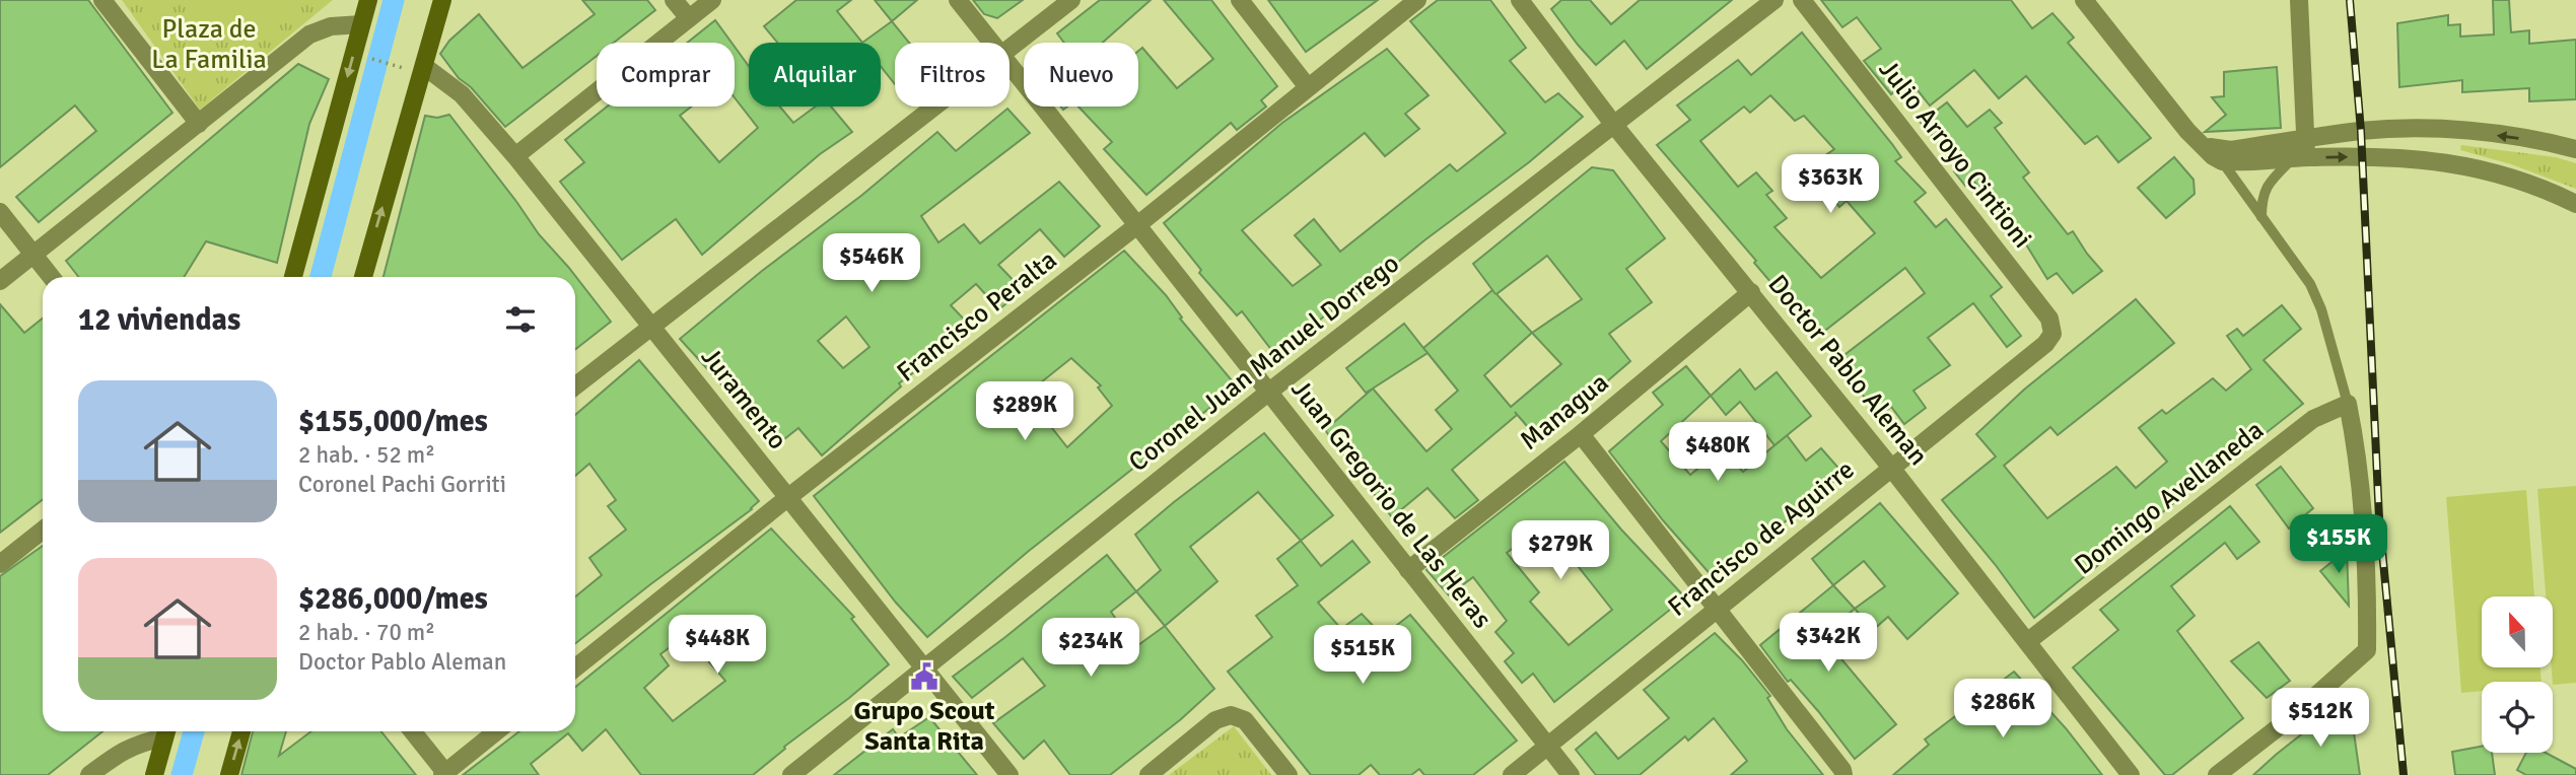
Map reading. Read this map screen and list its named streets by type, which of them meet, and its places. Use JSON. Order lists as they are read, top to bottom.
{
  "streets": {
    "street": [
      "Julio Arroyo Cintioni",
      "Francisco Peralta",
      "Coronel Juan Manuel Dorrego",
      "Doctor Pablo Aleman",
      "Juramento",
      "Managua",
      "Domingo Avellaneda",
      "Juan Gregorio de Las Heras",
      "Francisco de Aguirre"
    ]
  },
  "crossings": [
    ["Julio Arroyo Cintioni", "Francisco de Aguirre"],
    ["Francisco Peralta", "Juramento"],
    ["Francisco Peralta", "Juan Gregorio de Las Heras"],
    ["Coronel Juan Manuel Dorrego", "Doctor Pablo Aleman"],
    ["Coronel Juan Manuel Dorrego", "Juramento"],
    ["Coronel Juan Manuel Dorrego", "Juan Gregorio de Las Heras"],
    ["Doctor Pablo Aleman", "Managua"],
    ["Doctor Pablo Aleman", "Domingo Avellaneda"],
    ["Doctor Pablo Aleman", "Francisco de Aguirre"],
    ["Managua", "Juan Gregorio de Las Heras"],
    ["Juan Gregorio de Las Heras", "Francisco de Aguirre"]
  ],
  "parks": ["Plaza de La Familia"],
  "places": {
    "public building": ["Grupo Scout Santa Rita"]
  },
  "north": "top",
  "page": {
    "chip": [
      "Comprar",
      "Alquilar",
      "Filtros",
      "Nuevo"
    ],
    "price": [
      "$363K",
      "$546K",
      "$289K",
      "$480K",
      "$155K",
      "$279K",
      "$342K",
      "$448K",
      "$234K",
      "$515K",
      "$286K",
      "$512K"
    ],
    "heading": "12 viviendas",
    "list": [
      {
        "name": "$155,000/mes",
        "note": "2 hab. · 52 m² · Coronel Pachi Gorriti"
      },
      {
        "name": "$286,000/mes",
        "note": "2 hab. · 70 m² · Doctor Pablo Aleman"
      }
    ]
  }
}
